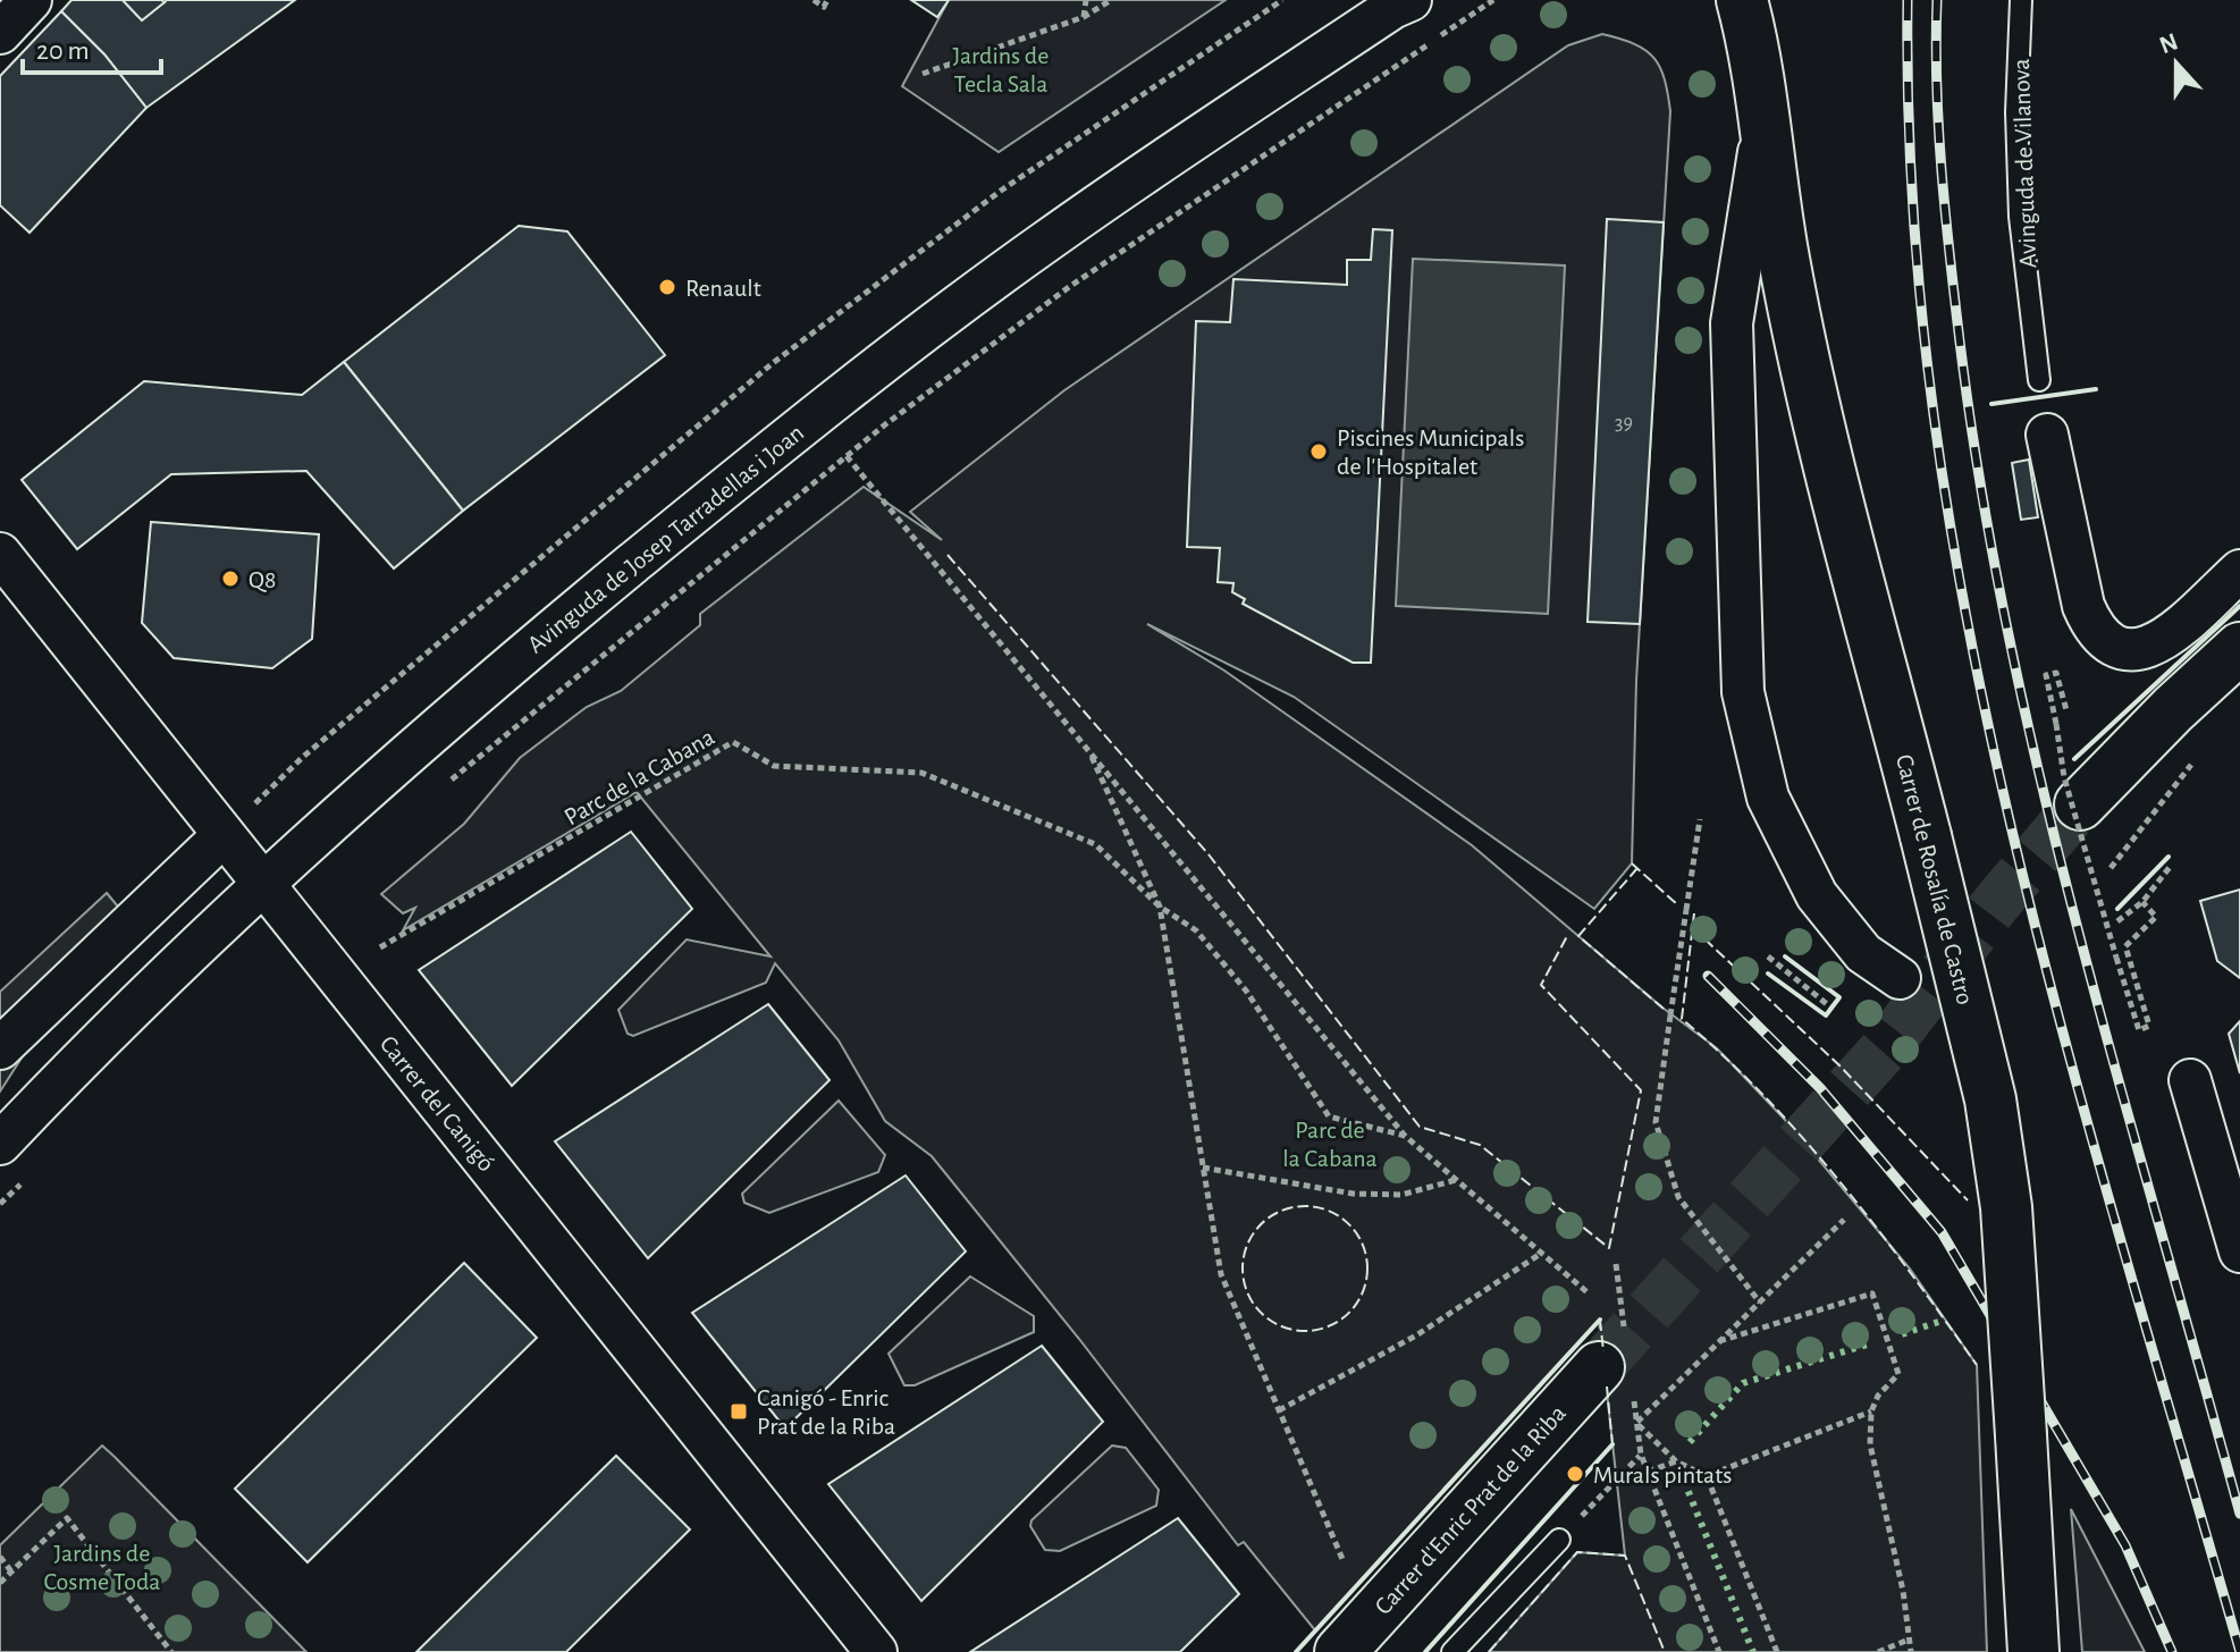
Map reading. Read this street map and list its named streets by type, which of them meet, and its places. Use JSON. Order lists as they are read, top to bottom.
{
  "streets": {
    "street": [
      "Avinguda de Josep Tarradellas i Joan",
      "Carrer de Rosalía de Castro",
      "Carrer del Canigó",
      "Carrer d'Enric Prat de la Riba"
    ],
    "lane": ["Avinguda de Vilanova"],
    "path": ["Parc de la Cabana"]
  },
  "crossings": [
    ["Avinguda de Josep Tarradellas i Joan", "Carrer del Canigó"]
  ],
  "parks": ["Jardins de Tecla Sala", "Parc de la Cabana", "Jardins de Cosme Toda"],
  "places": {
    "other": [
      "Renault",
      "Piscines Municipals de l'Hospitalet",
      "Q8",
      "Murals pintats"
    ],
    "transit": ["Canigó - Enric Prat de la Riba"]
  },
  "house_numbers": ["39"],
  "scale_bar": "20 m",
  "north": "top"
}
